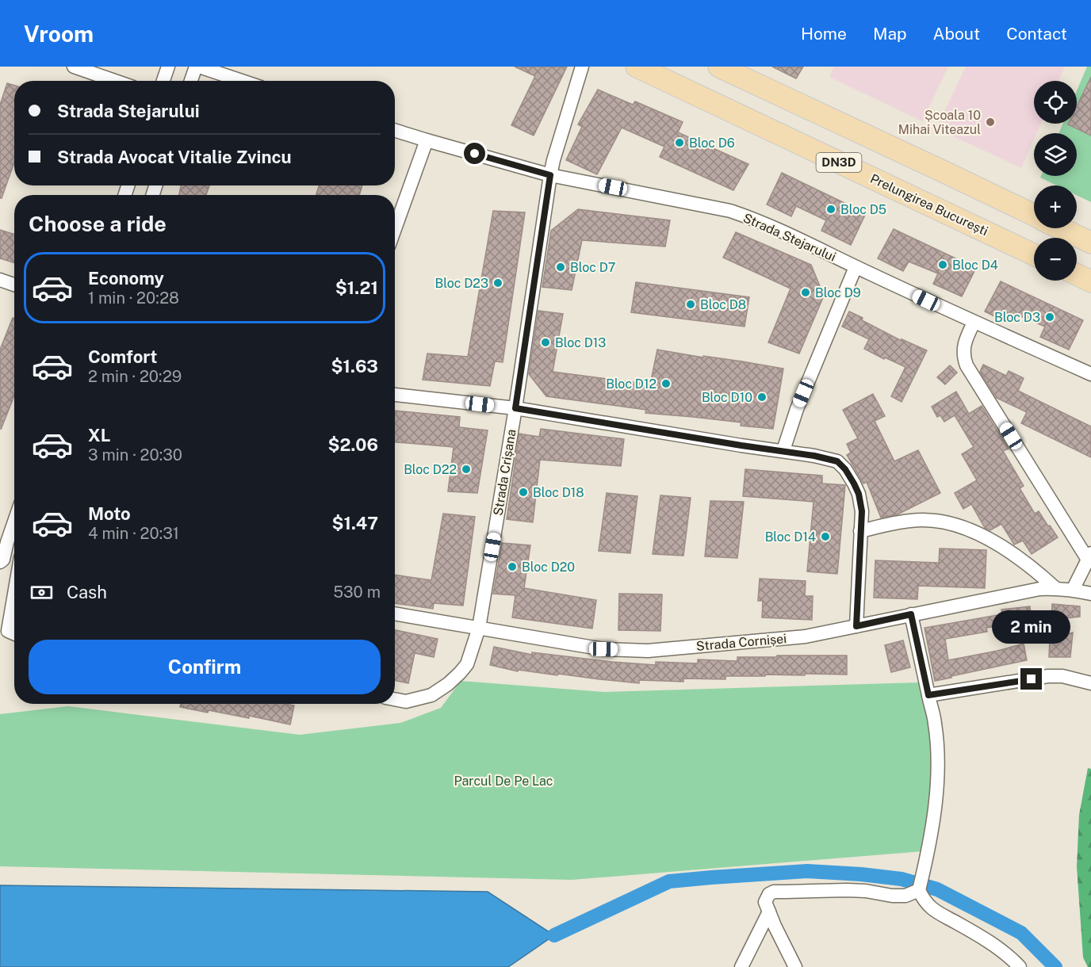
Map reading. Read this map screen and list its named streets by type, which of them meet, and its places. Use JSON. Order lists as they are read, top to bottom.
{
  "streets": {
    "main road": ["DN3D", "Prelungirea București"],
    "street": ["Strada Stejarului", "Strada Crișana", "Strada Cornișei"]
  },
  "crossings": [
    ["Strada Stejarului", "Strada Crișana"],
    ["Strada Crișana", "Strada Cornișei"]
  ],
  "parks": ["Parcul De Pe Lac"],
  "places": [
    "Școala 10 Mihai Viteazul",
    "Bloc D6",
    "Bloc D5",
    "Bloc D4",
    "Bloc D7",
    "Bloc D23",
    "Bloc D9",
    "Bloc D8",
    "Bloc D3",
    "Bloc D13",
    "Bloc D12",
    "Bloc D10",
    "Bloc D22",
    "Bloc D18",
    "Bloc D14",
    "Bloc D20"
  ],
  "page": {
    "header": "Vroom",
    "nav": [
      "Home",
      "Map",
      "About",
      "Contact"
    ],
    "map_buttons": ["+", "−"],
    "banner": ["Strada Stejarului", "Strada Avocat Vitalie Zvincu"],
    "heading": "Choose a ride",
    "list": [
      {
        "name": "Economy",
        "note": "1 min · 20:28",
        "value": "$1.21"
      },
      {
        "name": "Comfort",
        "note": "2 min · 20:29",
        "value": "$1.63"
      },
      {
        "name": "XL",
        "note": "3 min · 20:30",
        "value": "$2.06"
      },
      {
        "name": "Moto",
        "note": "4 min · 20:31",
        "value": "$1.47"
      }
    ],
    "pay": ["Cash", "530 m"],
    "bubble": "2 min",
    "buttons": "Confirm"
  }
}
